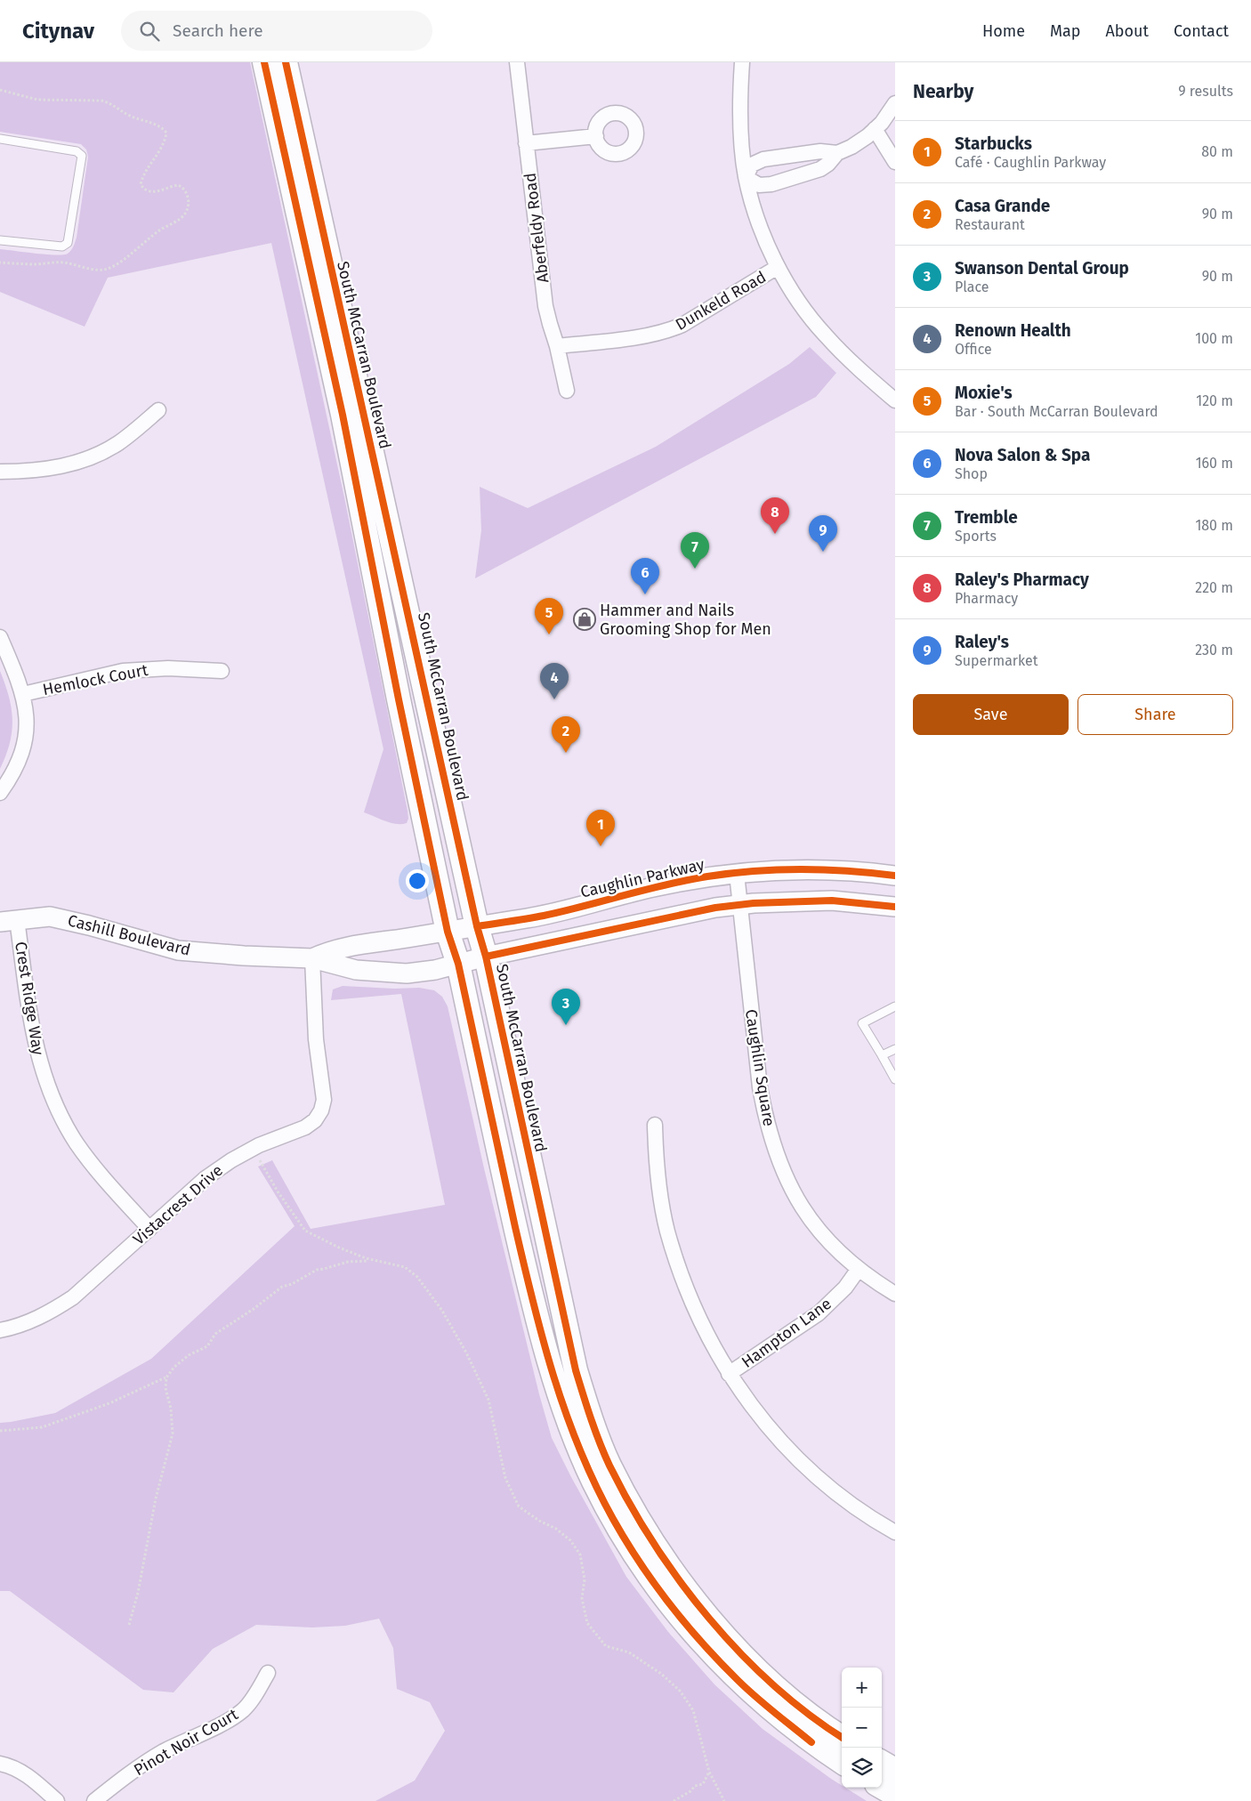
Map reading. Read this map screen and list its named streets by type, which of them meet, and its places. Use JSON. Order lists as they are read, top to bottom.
{
  "streets": {
    "main road": ["South McCarran Boulevard"],
    "street": [
      "Aberfeldy Road",
      "Dunkeld Road",
      "Hemlock Court",
      "Caughlin Parkway",
      "Cashill Boulevard",
      "Crest Ridge Way",
      "Caughlin Square",
      "Vistacrest Drive",
      "Hampton Lane",
      "Pinot Noir Court"
    ]
  },
  "crossings": [
    ["Aberfeldy Road", "Dunkeld Road"],
    ["South McCarran Boulevard", "Caughlin Parkway"],
    ["South McCarran Boulevard", "Cashill Boulevard"],
    ["Caughlin Parkway", "Cashill Boulevard"],
    ["Caughlin Parkway", "Caughlin Square"],
    ["Cashill Boulevard", "Crest Ridge Way"],
    ["Cashill Boulevard", "Vistacrest Drive"],
    ["Crest Ridge Way", "Vistacrest Drive"],
    ["Caughlin Square", "Hampton Lane"]
  ],
  "places": {
    "shop": ["Hammer and Nails Grooming Shop for Men"]
  },
  "page": {
    "header": "Citynav",
    "search": "Search here",
    "nav": [
      "Home",
      "Map",
      "About",
      "Contact"
    ],
    "heading": ["Nearby", "9 results"],
    "list": [
      {
        "mark": "1",
        "name": "Starbucks",
        "note": "Café · Caughlin Parkway",
        "value": "80 m"
      },
      {
        "mark": "2",
        "name": "Casa Grande",
        "note": "Restaurant",
        "value": "90 m"
      },
      {
        "mark": "3",
        "name": "Swanson Dental Group",
        "note": "Place",
        "value": "90 m"
      },
      {
        "mark": "4",
        "name": "Renown Health",
        "note": "Office",
        "value": "100 m"
      },
      {
        "mark": "5",
        "name": "Moxie's",
        "note": "Bar · South McCarran Boulevard",
        "value": "120 m"
      },
      {
        "mark": "6",
        "name": "Nova Salon & Spa",
        "note": "Shop",
        "value": "160 m"
      },
      {
        "mark": "7",
        "name": "Tremble",
        "note": "Sports",
        "value": "180 m"
      },
      {
        "mark": "8",
        "name": "Raley's Pharmacy",
        "note": "Pharmacy",
        "value": "220 m"
      },
      {
        "mark": "9",
        "name": "Raley's",
        "note": "Supermarket",
        "value": "230 m"
      }
    ],
    "pins": [
      "8",
      "9",
      "7",
      "6",
      "5",
      "4",
      "2",
      "1",
      "3"
    ],
    "buttons": ["Save", "Share"],
    "map_buttons": ["+", "−"]
  }
}
